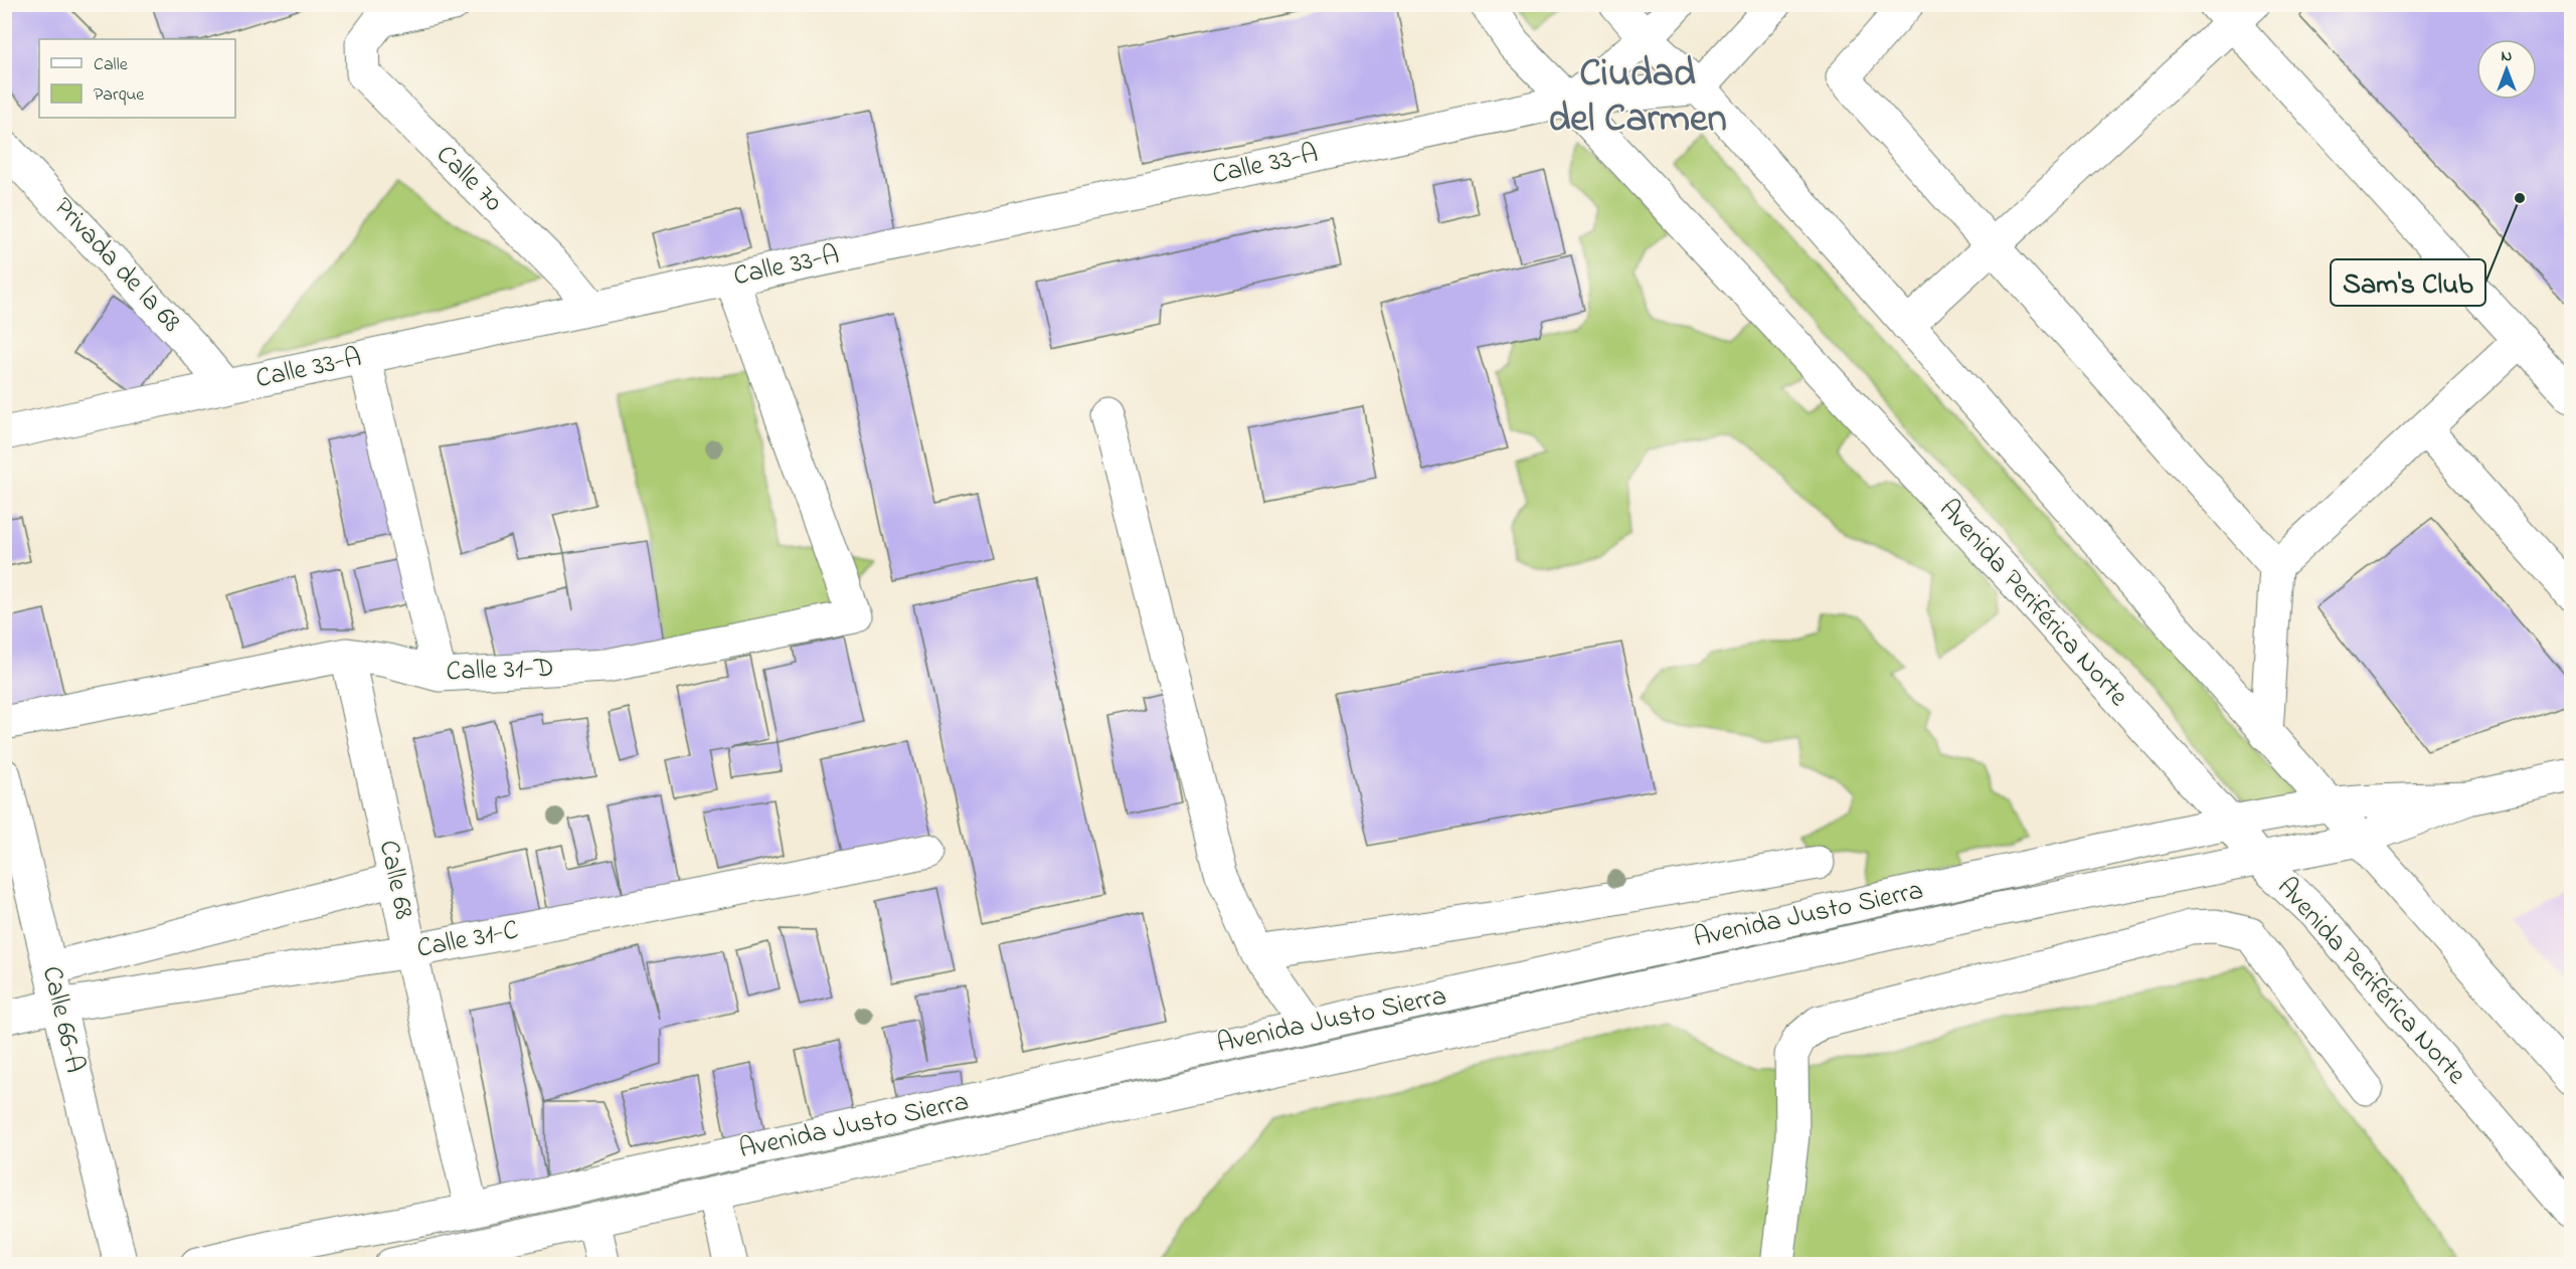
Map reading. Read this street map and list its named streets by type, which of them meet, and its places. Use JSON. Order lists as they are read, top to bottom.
{
  "streets": {
    "street": [
      "Calle 33-A",
      "Calle 70",
      "Privada de la 68",
      "Avenida Periférica Norte",
      "Calle 31-D",
      "Calle 68",
      "Avenida Justo Sierra",
      "Calle 31-C",
      "Calle 66-A"
    ]
  },
  "crossings": [
    ["Calle 33-A", "Calle 70"],
    ["Calle 33-A", "Privada de la 68"],
    ["Calle 33-A", "Avenida Periférica Norte"],
    ["Calle 33-A", "Calle 31-D"],
    ["Avenida Periférica Norte", "Avenida Justo Sierra"],
    ["Calle 31-D", "Calle 68"],
    ["Calle 68", "Avenida Justo Sierra"],
    ["Calle 68", "Calle 31-C"],
    ["Calle 31-C", "Calle 66-A"]
  ],
  "districts": ["Ciudad del Carmen"],
  "places": ["Sam's Club"],
  "legend": ["Calle", "Parque"],
  "north": "top"
}
